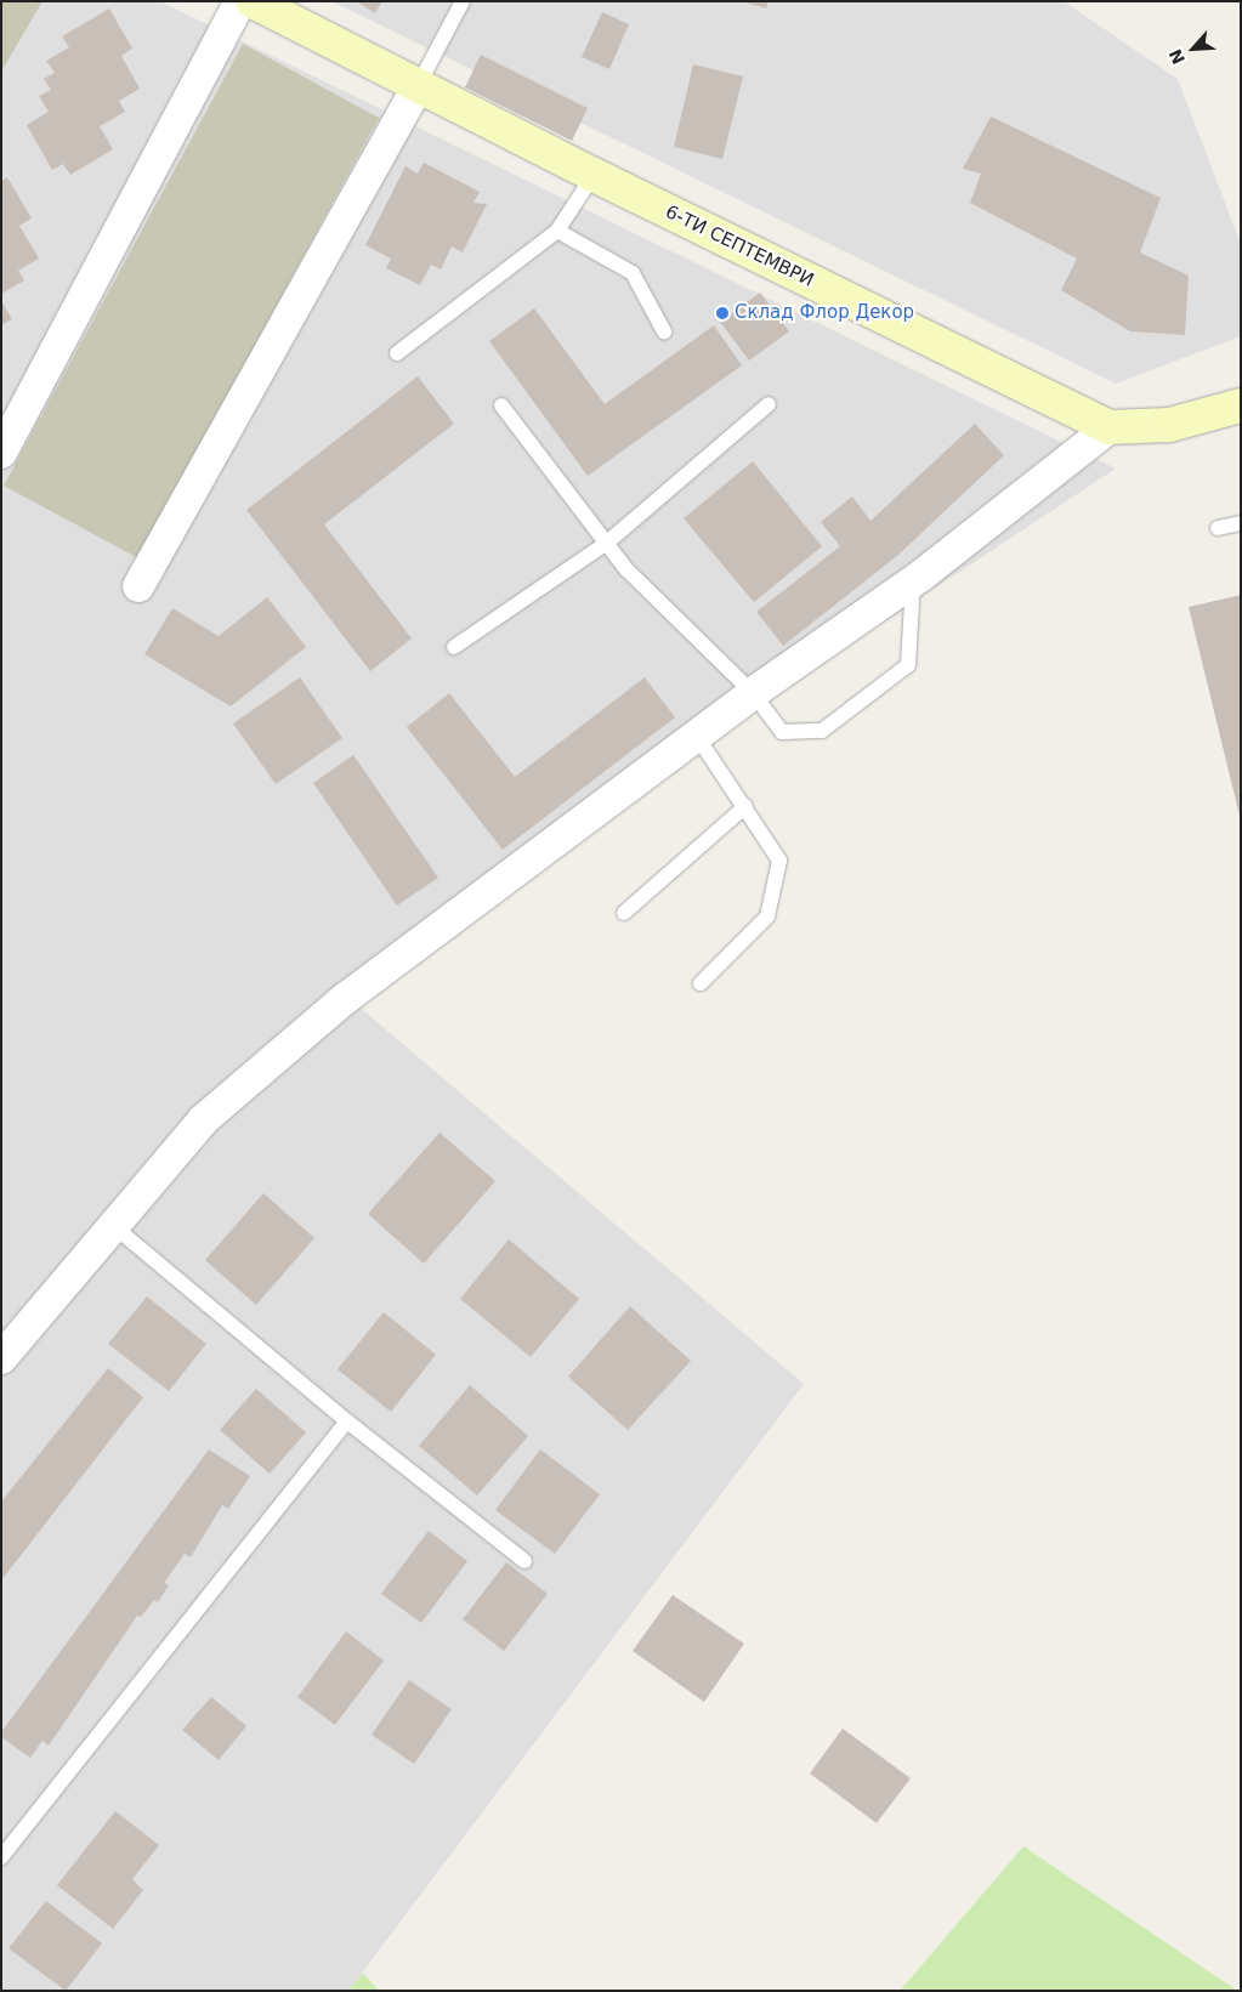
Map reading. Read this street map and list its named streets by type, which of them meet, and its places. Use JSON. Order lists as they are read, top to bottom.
{
  "streets": {
    "street": ["6-ТИ СЕПТЕМВРИ"]
  },
  "places": ["Склад Флор Декор"],
  "north": "bottom left"
}
